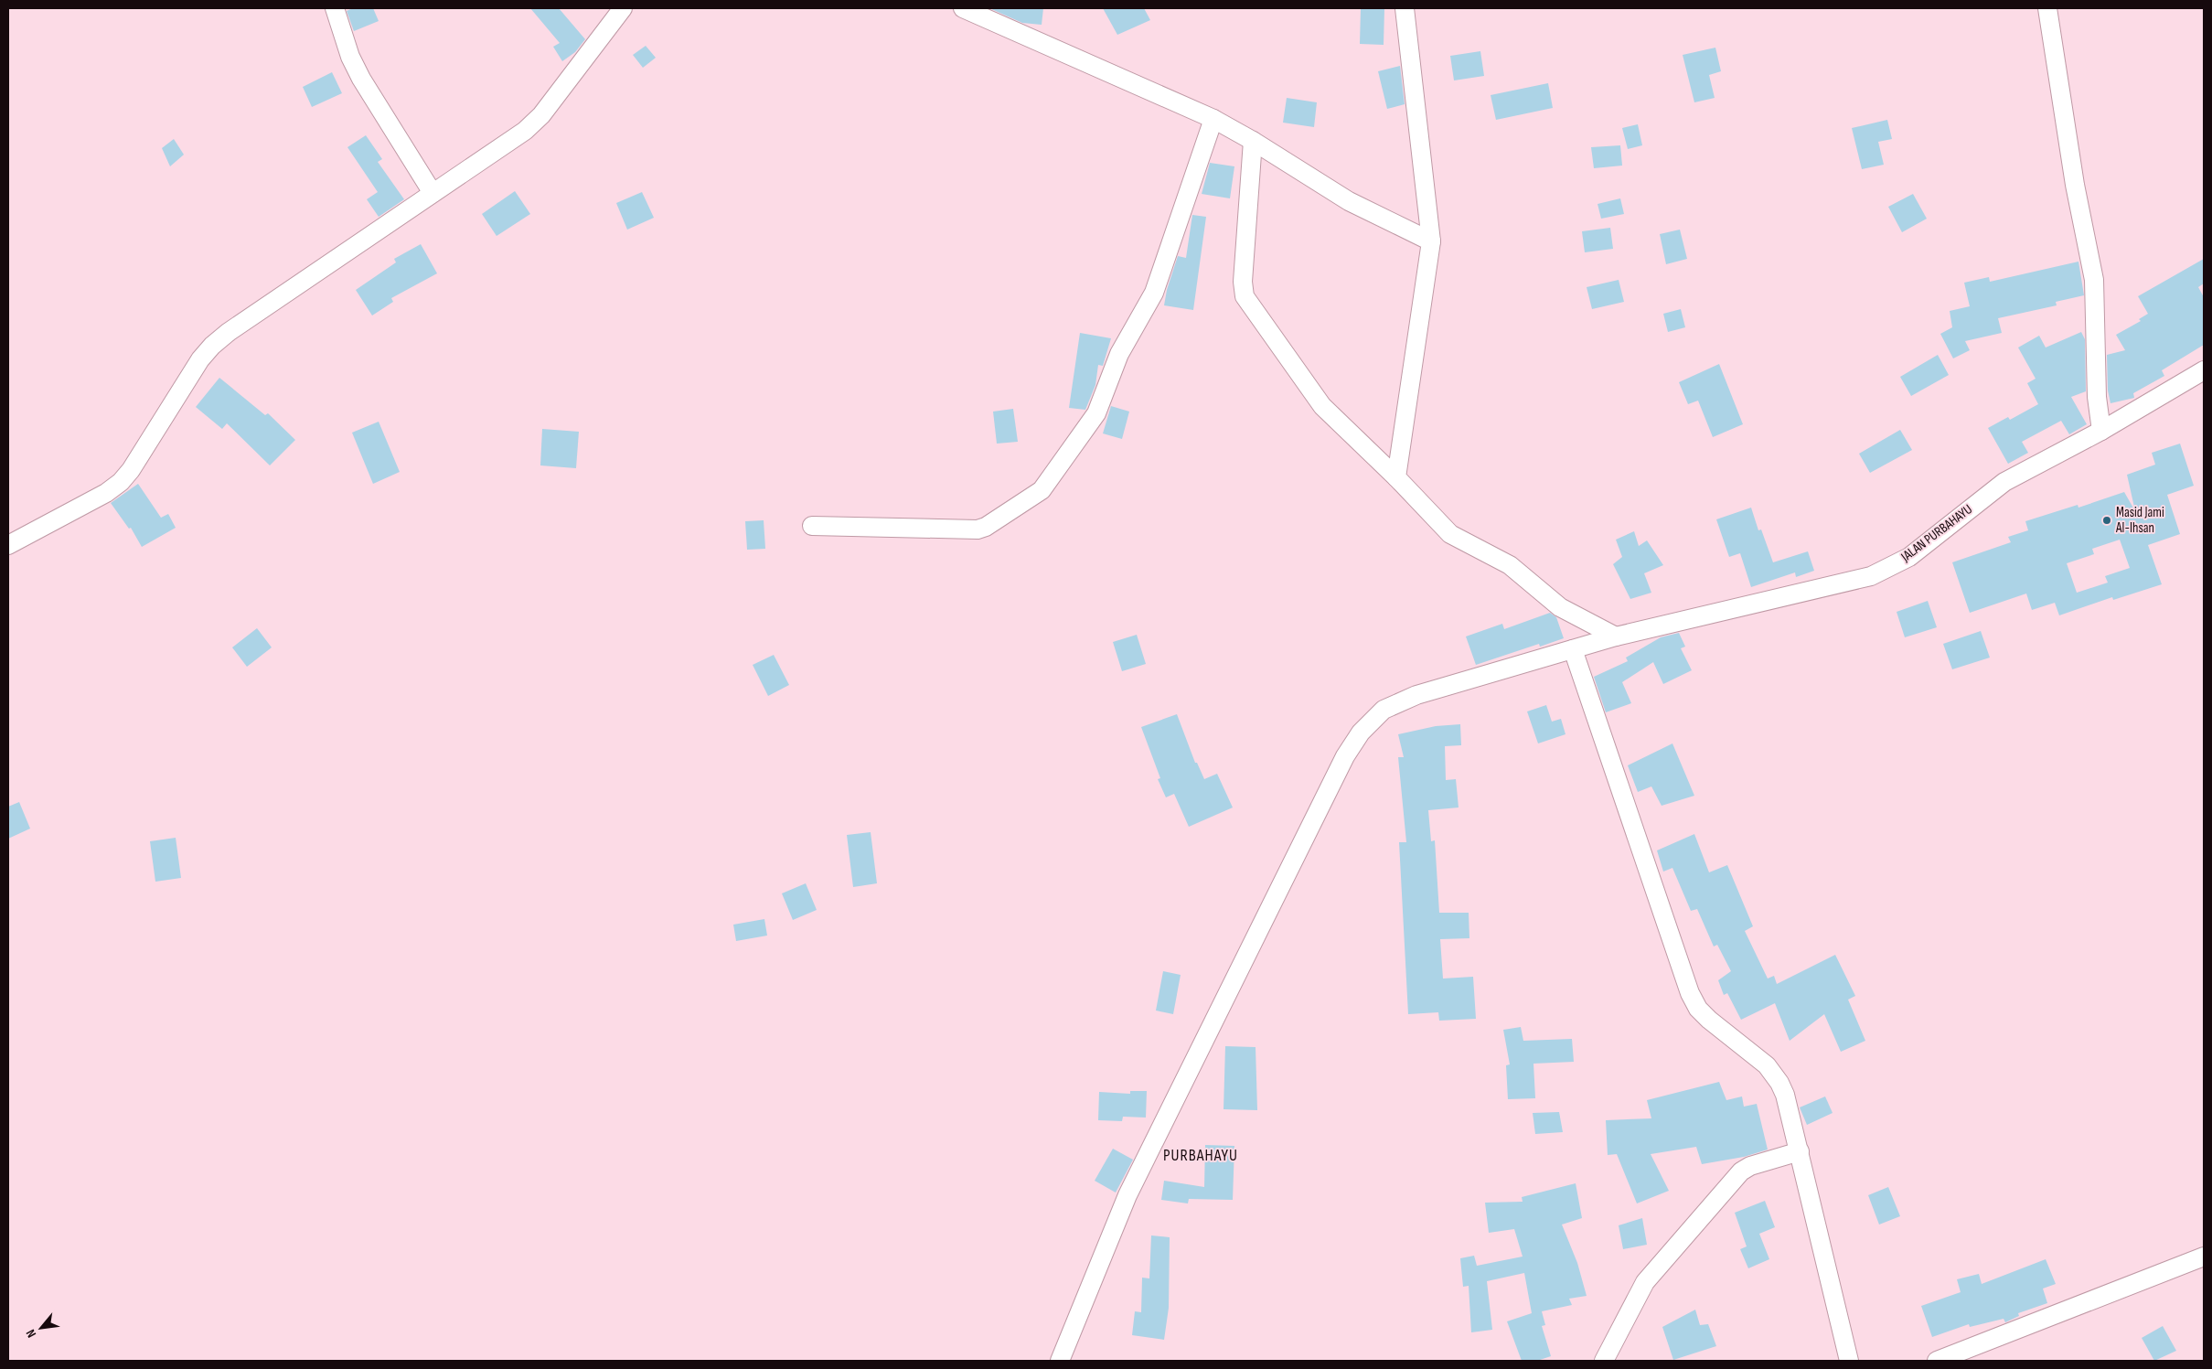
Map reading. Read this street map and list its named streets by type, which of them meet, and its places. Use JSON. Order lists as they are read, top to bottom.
{
  "streets": {
    "street": ["JALAN PURBAHAYU"]
  },
  "districts": ["PURBAHAYU"],
  "places": ["Masid Jami Al-Ihsan"],
  "north": "bottom left"
}
